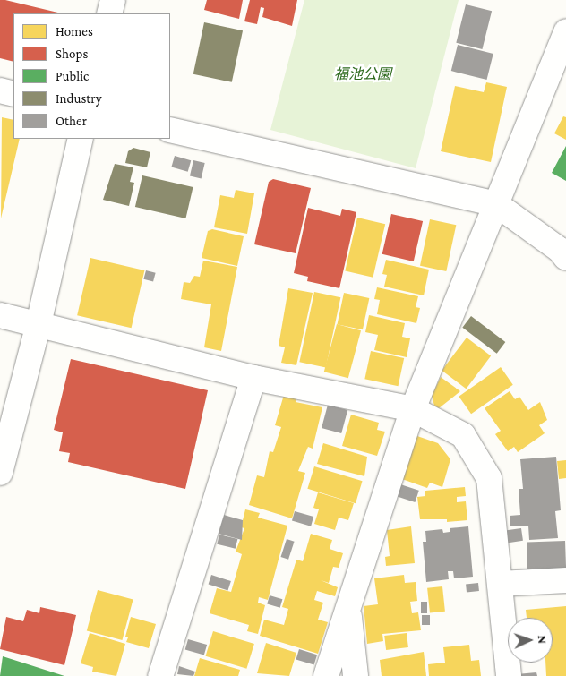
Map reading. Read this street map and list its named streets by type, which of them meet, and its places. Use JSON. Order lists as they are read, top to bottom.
{
  "parks": ["福池公園"],
  "legend": [
    "Homes",
    "Shops",
    "Public",
    "Industry",
    "Other"
  ],
  "north": "right"
}
